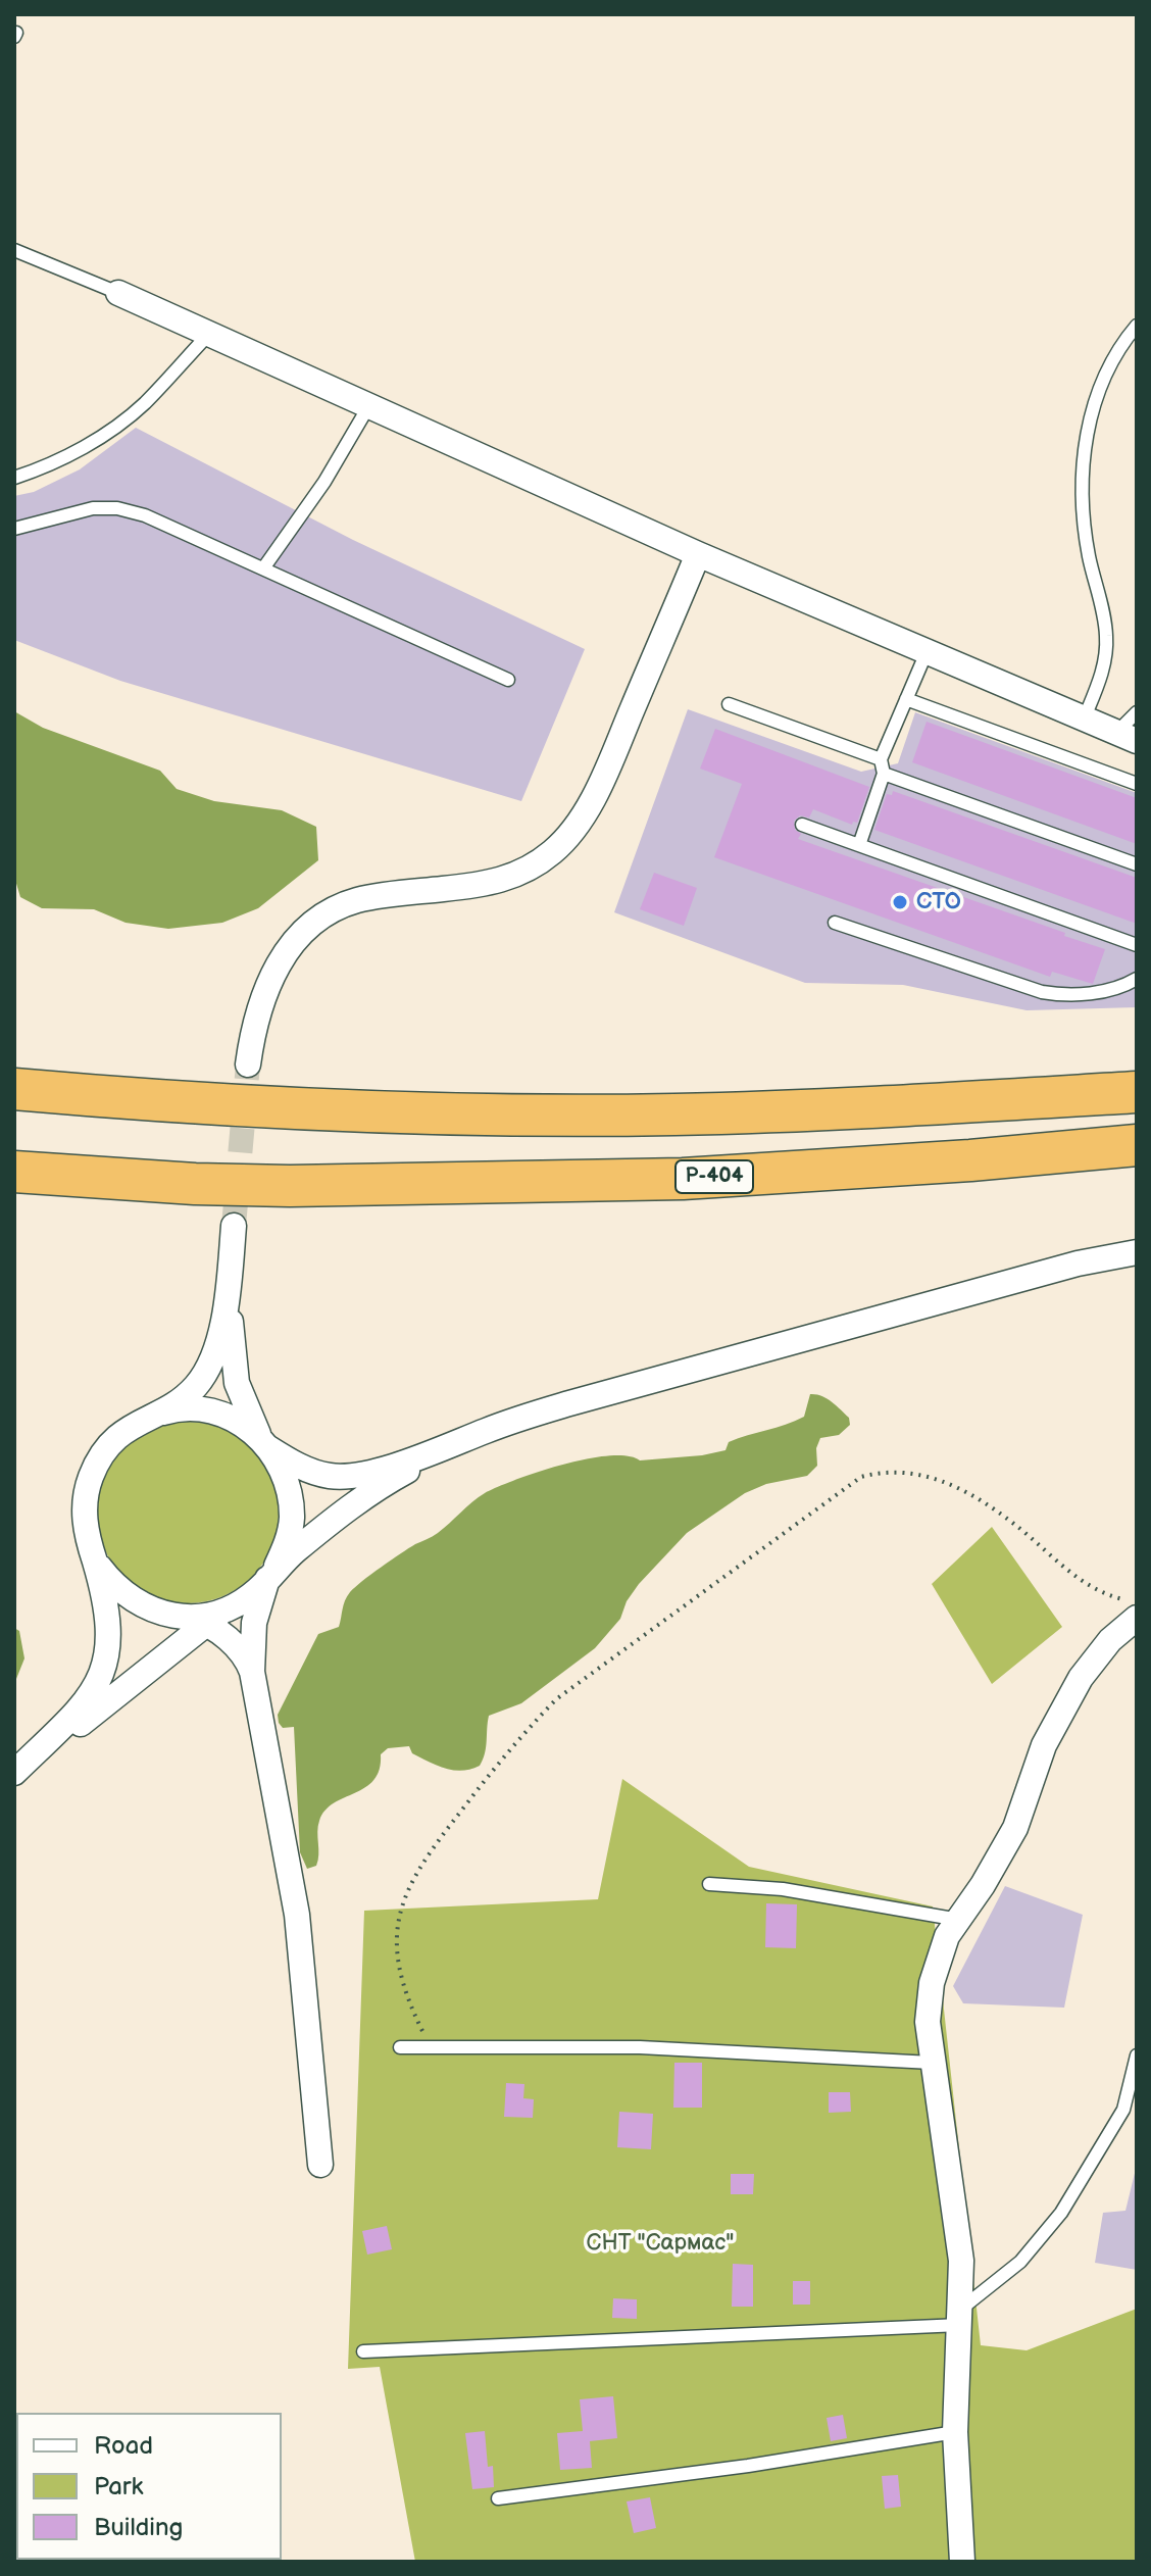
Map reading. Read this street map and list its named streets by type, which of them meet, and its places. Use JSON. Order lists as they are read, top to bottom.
{
  "streets": {
    "highway": ["Р-404"]
  },
  "parks": ["СНТ \"Сармас\""],
  "places": ["СТО"],
  "legend": ["Road", "Park", "Building"]
}
